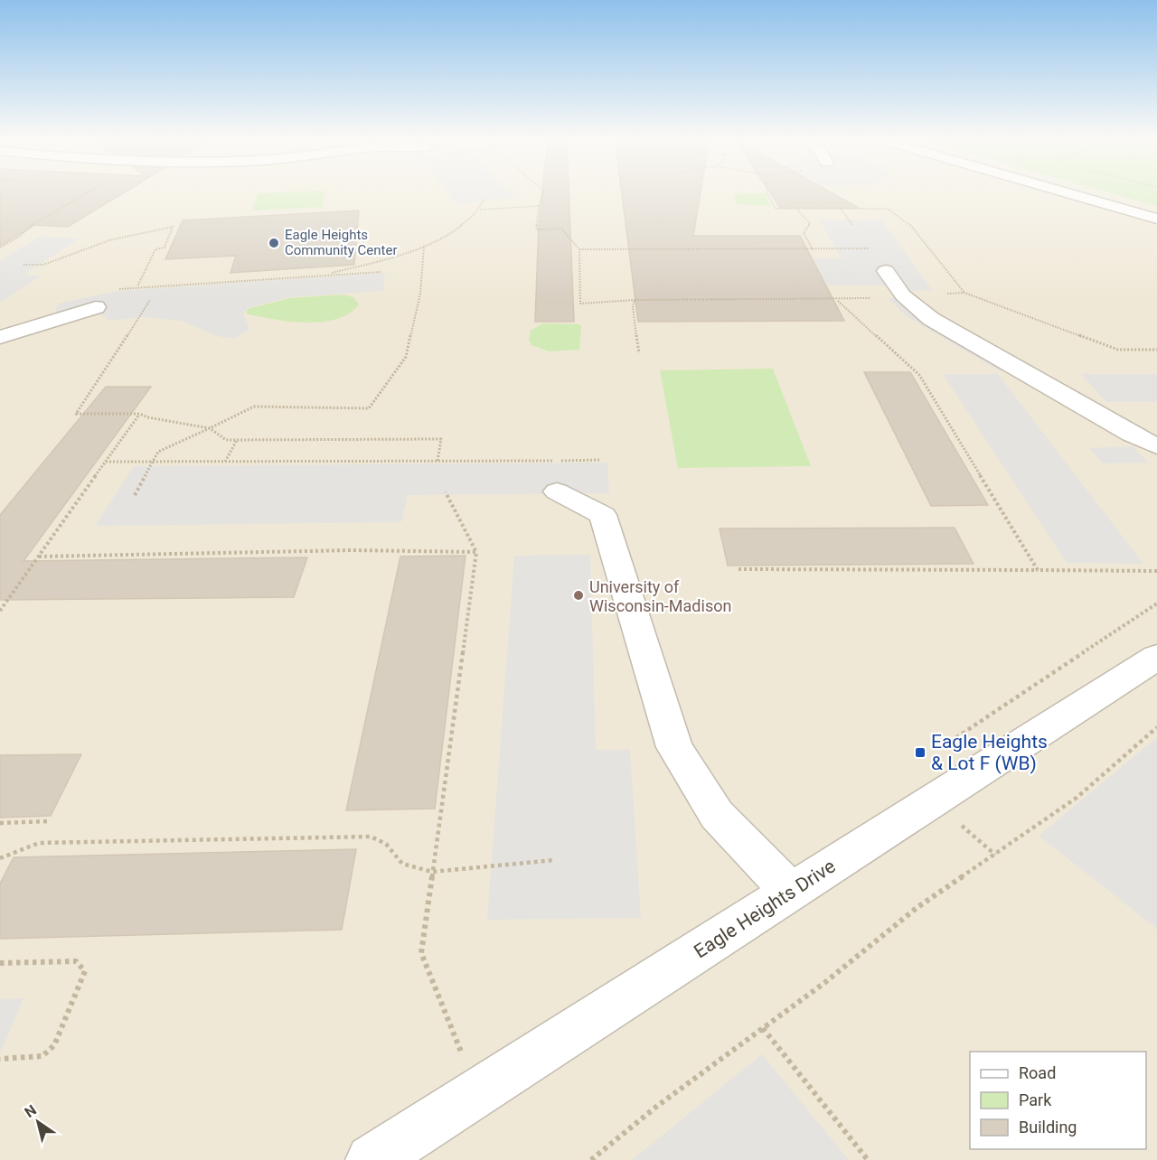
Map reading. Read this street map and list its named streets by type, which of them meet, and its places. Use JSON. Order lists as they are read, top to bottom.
{
  "streets": {
    "street": ["Eagle Heights Drive"]
  },
  "places": {
    "other": ["Eagle Heights Community Center", "University of Wisconsin-Madison"],
    "transit": ["Eagle Heights & Lot F (WB)"]
  },
  "legend": ["Road", "Park", "Building"],
  "north": "top left"
}
